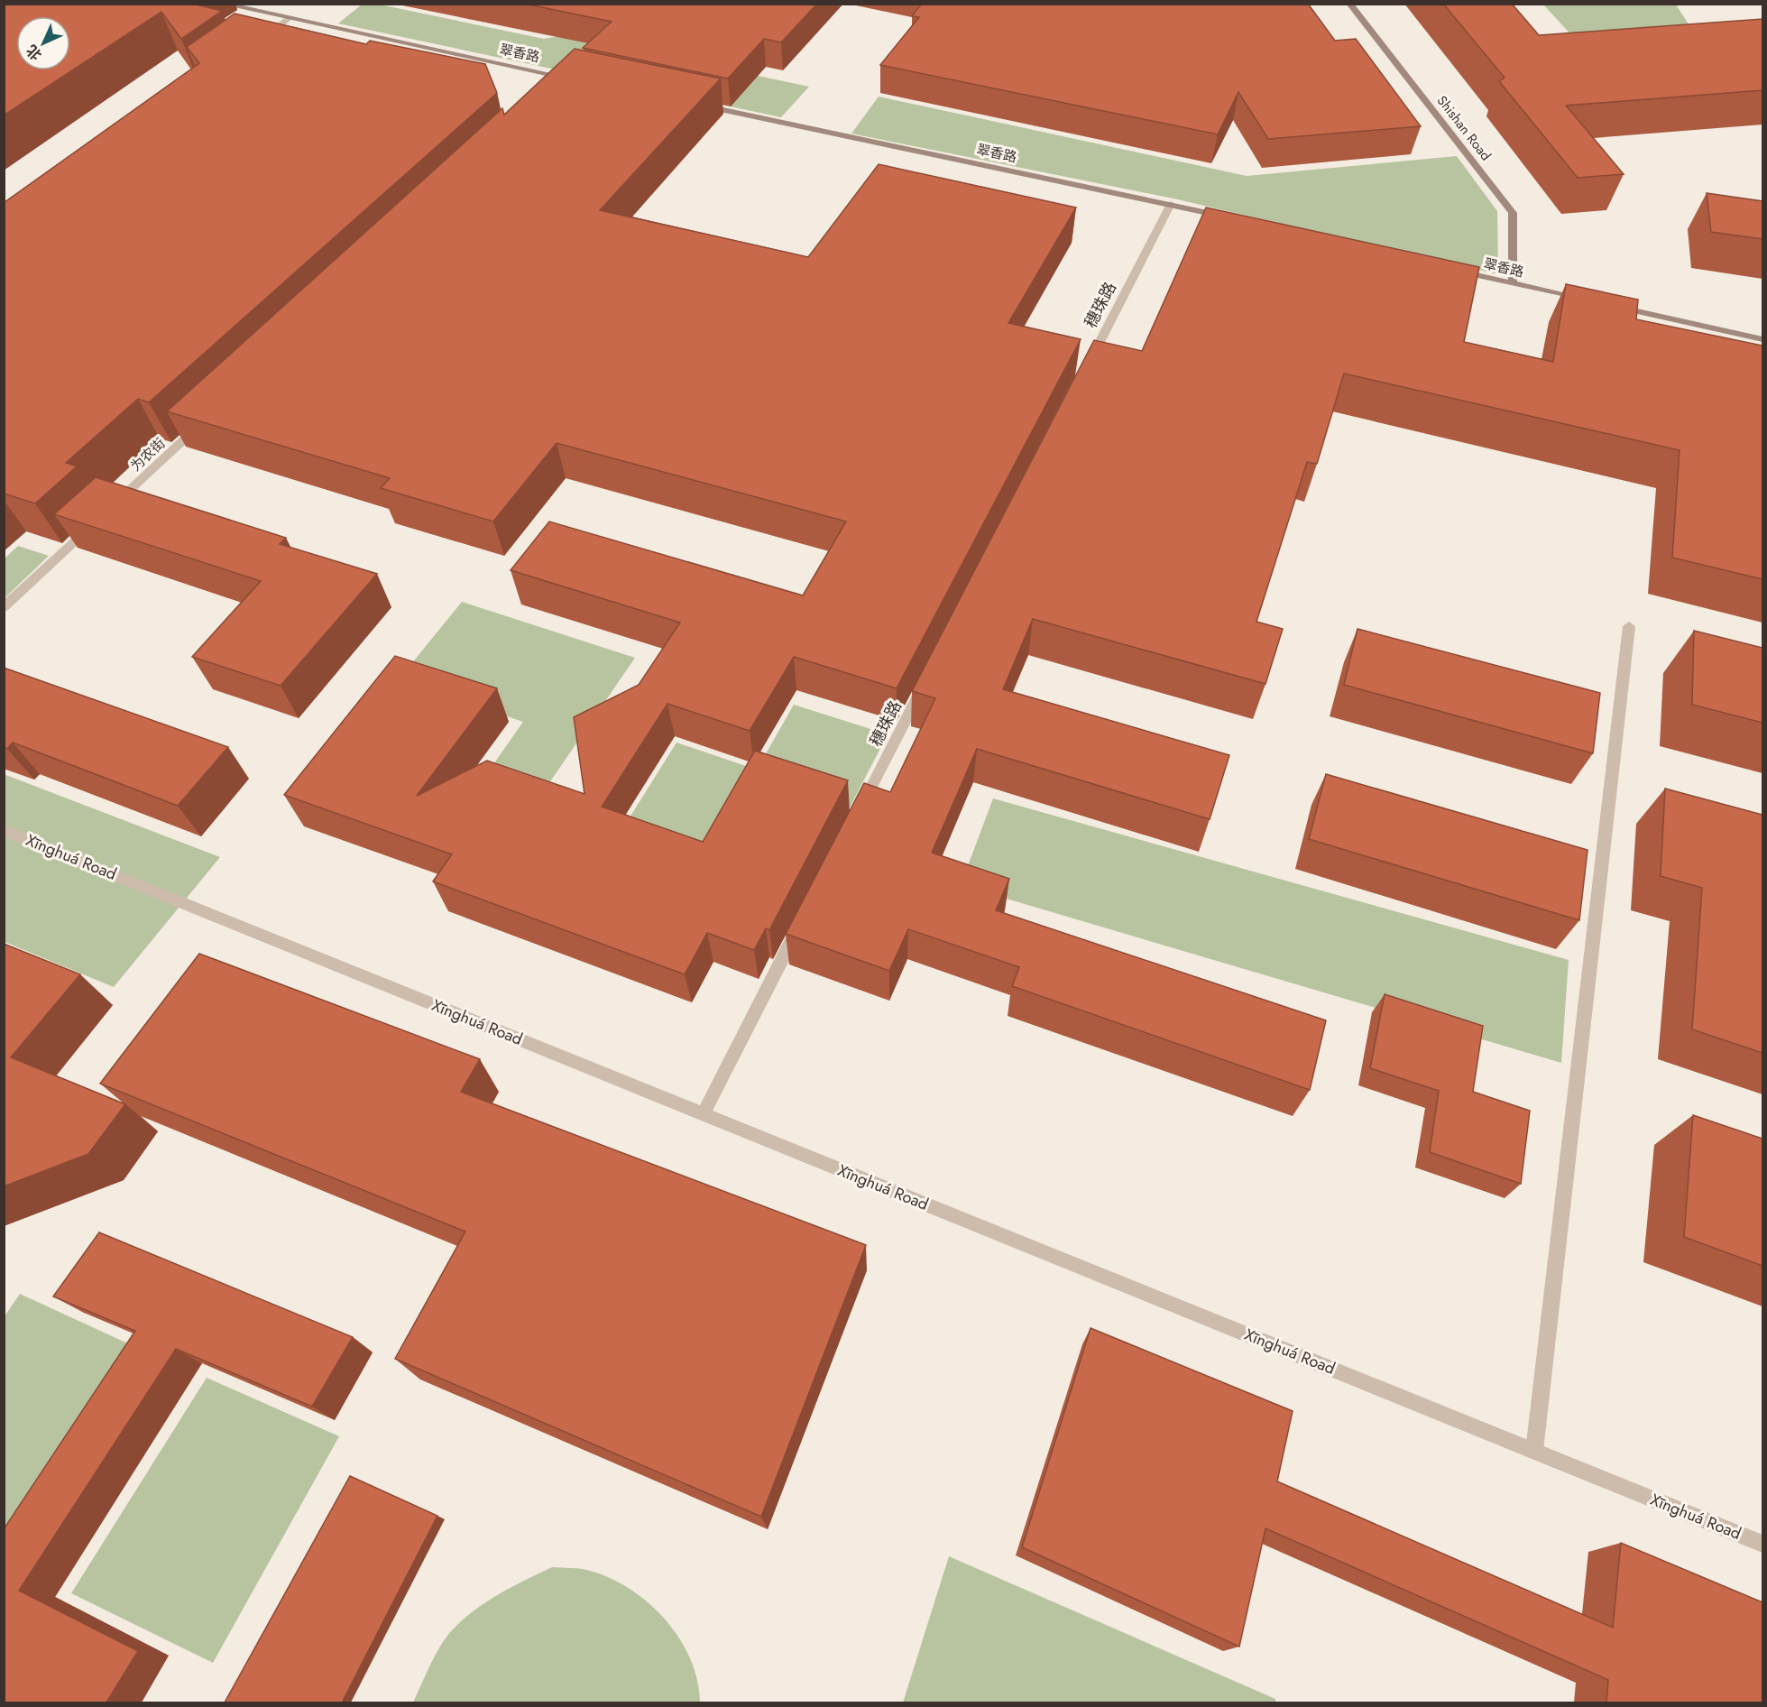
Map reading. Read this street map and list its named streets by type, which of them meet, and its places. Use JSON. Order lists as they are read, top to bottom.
{
  "streets": {
    "main road": ["翠香路", "Shishan Road"],
    "street": ["穗珠路", "为农街", "Xīnghuá Road"]
  },
  "crossings": [
    ["翠香路", "Shishan Road"],
    ["翠香路", "穗珠路"]
  ],
  "north": "bottom left"
}
